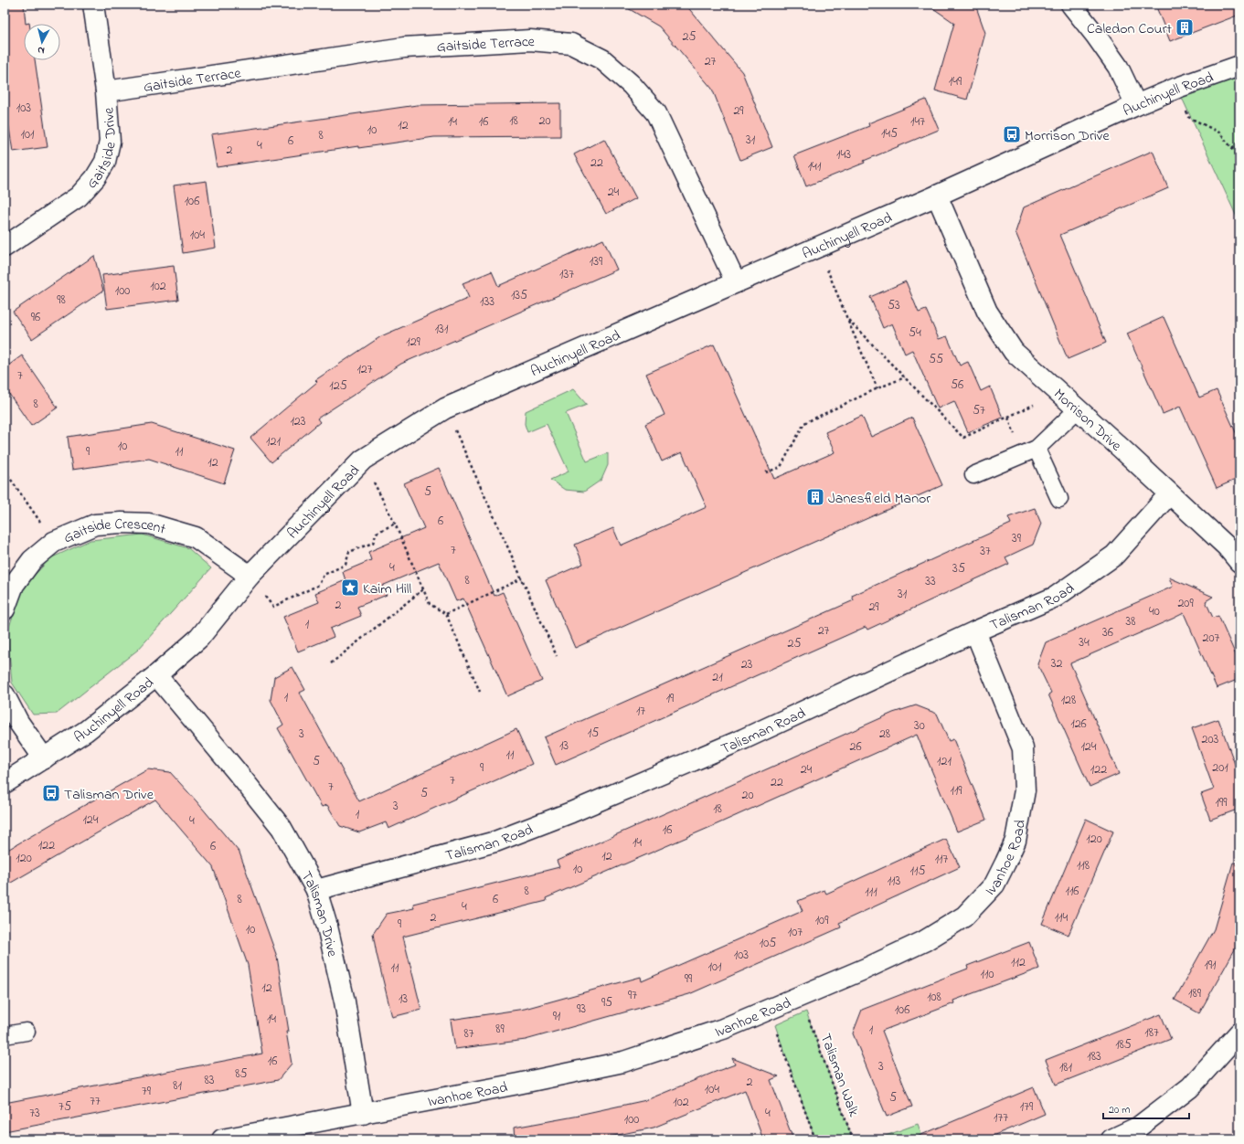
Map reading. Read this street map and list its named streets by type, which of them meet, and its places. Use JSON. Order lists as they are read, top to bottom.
{
  "streets": {
    "street": [
      "Gaitside Terrace",
      "Auchinyell Road",
      "Gaitside Drive",
      "Morrison Drive",
      "Gaitside Crescent",
      "Talisman Road",
      "Ivanhoe Road",
      "Talisman Drive"
    ],
    "path": ["Talisman Walk"]
  },
  "crossings": [
    ["Gaitside Terrace", "Auchinyell Road"],
    ["Gaitside Terrace", "Gaitside Drive"],
    ["Auchinyell Road", "Morrison Drive"],
    ["Auchinyell Road", "Gaitside Crescent"],
    ["Auchinyell Road", "Talisman Drive"],
    ["Morrison Drive", "Talisman Road"],
    ["Talisman Road", "Ivanhoe Road"],
    ["Talisman Road", "Talisman Drive"],
    ["Ivanhoe Road", "Talisman Drive"]
  ],
  "places": {
    "building": ["Caledon Court", "Janesfield Manor"],
    "bus stop": ["Morrison Drive", "Talisman Drive"],
    "place": ["Kaim Hill"]
  },
  "house_numbers": [
    "25",
    "27",
    "149",
    "103",
    "29",
    "18",
    "20",
    "14",
    "16",
    "147",
    "12",
    "10",
    "145",
    "101",
    "8",
    "31",
    "6",
    "4",
    "2",
    "143",
    "22",
    "141",
    "24",
    "106",
    "104",
    "139",
    "137",
    "102",
    "100",
    "135",
    "98",
    "133",
    "53",
    "96",
    "131",
    "54",
    "129",
    "55",
    "127",
    "7",
    "56",
    "125",
    "8",
    "57",
    "123",
    "121",
    "10",
    "9",
    "11",
    "12",
    "5",
    "6",
    "39",
    "7",
    "37",
    "4",
    "35",
    "8",
    "33",
    "31",
    "209",
    "2",
    "29",
    "40",
    "38",
    "1",
    "27",
    "36",
    "207",
    "34",
    "25",
    "32",
    "23",
    "21",
    "1",
    "19",
    "128",
    "17",
    "126",
    "30",
    "15",
    "3",
    "28",
    "203",
    "13",
    "26",
    "124",
    "11",
    "5",
    "121",
    "9",
    "201",
    "24",
    "122",
    "7",
    "22",
    "7",
    "119",
    "5",
    "20",
    "199",
    "3",
    "18",
    "1",
    "124",
    "4",
    "16",
    "120",
    "14",
    "122",
    "6",
    "12",
    "120",
    "117",
    "118",
    "10",
    "115",
    "113",
    "8",
    "116",
    "111",
    "8",
    "6",
    "4",
    "2",
    "114",
    "109",
    "9",
    "10",
    "107",
    "105",
    "103",
    "112",
    "191",
    "101",
    "11",
    "110",
    "99",
    "12",
    "189",
    "97",
    "108",
    "13",
    "95",
    "93",
    "106",
    "91",
    "14",
    "89",
    "1",
    "187",
    "87",
    "185",
    "183",
    "16",
    "3",
    "181",
    "85",
    "83",
    "2",
    "81",
    "104",
    "79",
    "5",
    "77",
    "102",
    "75",
    "179",
    "73",
    "4",
    "177",
    "100"
  ],
  "scale_bar": "20 m",
  "north": "bottom"
}
